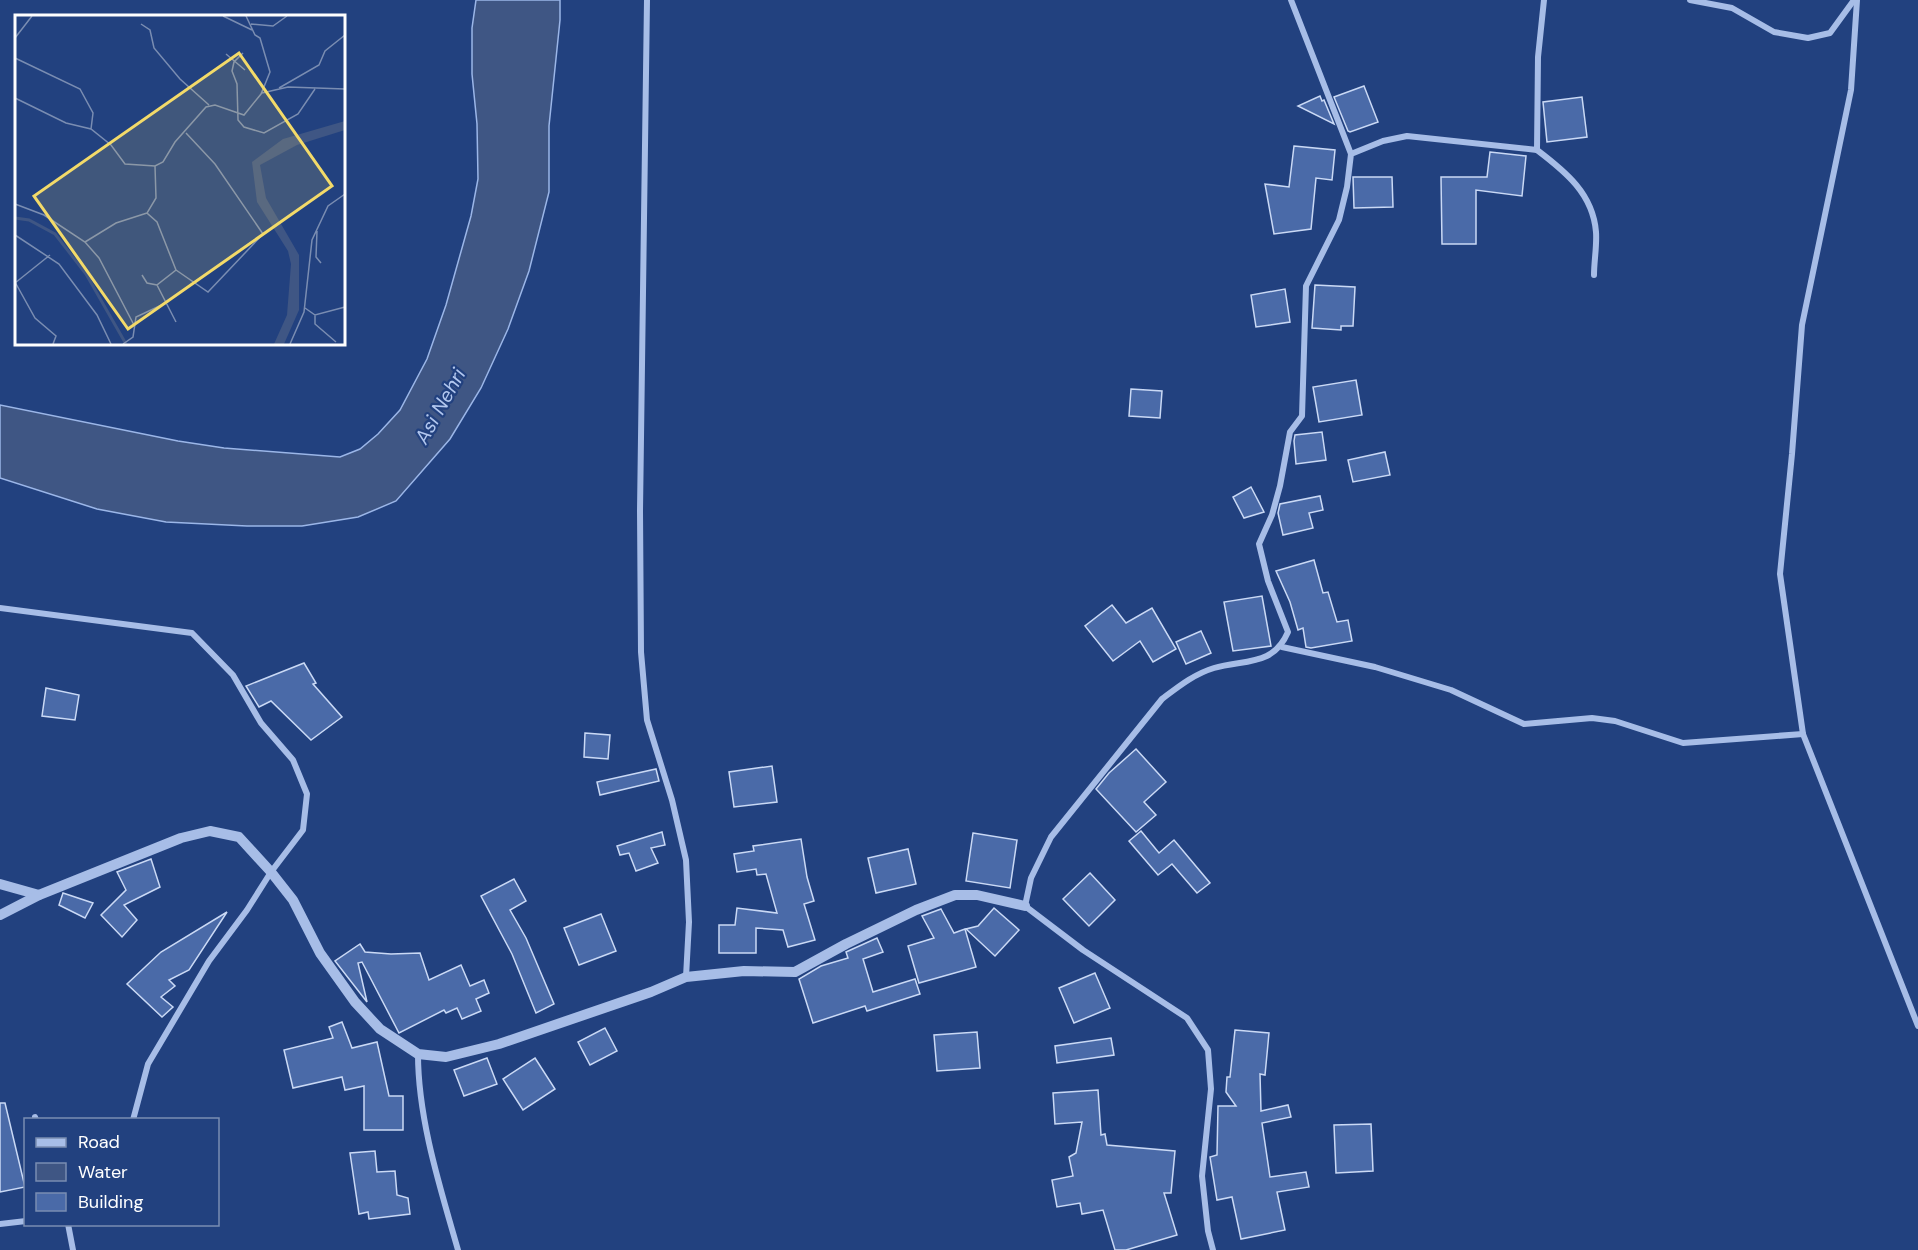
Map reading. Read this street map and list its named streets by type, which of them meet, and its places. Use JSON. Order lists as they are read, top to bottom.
{
  "water": ["Asi Nehri"],
  "legend": ["Road", "Water", "Building"]
}
